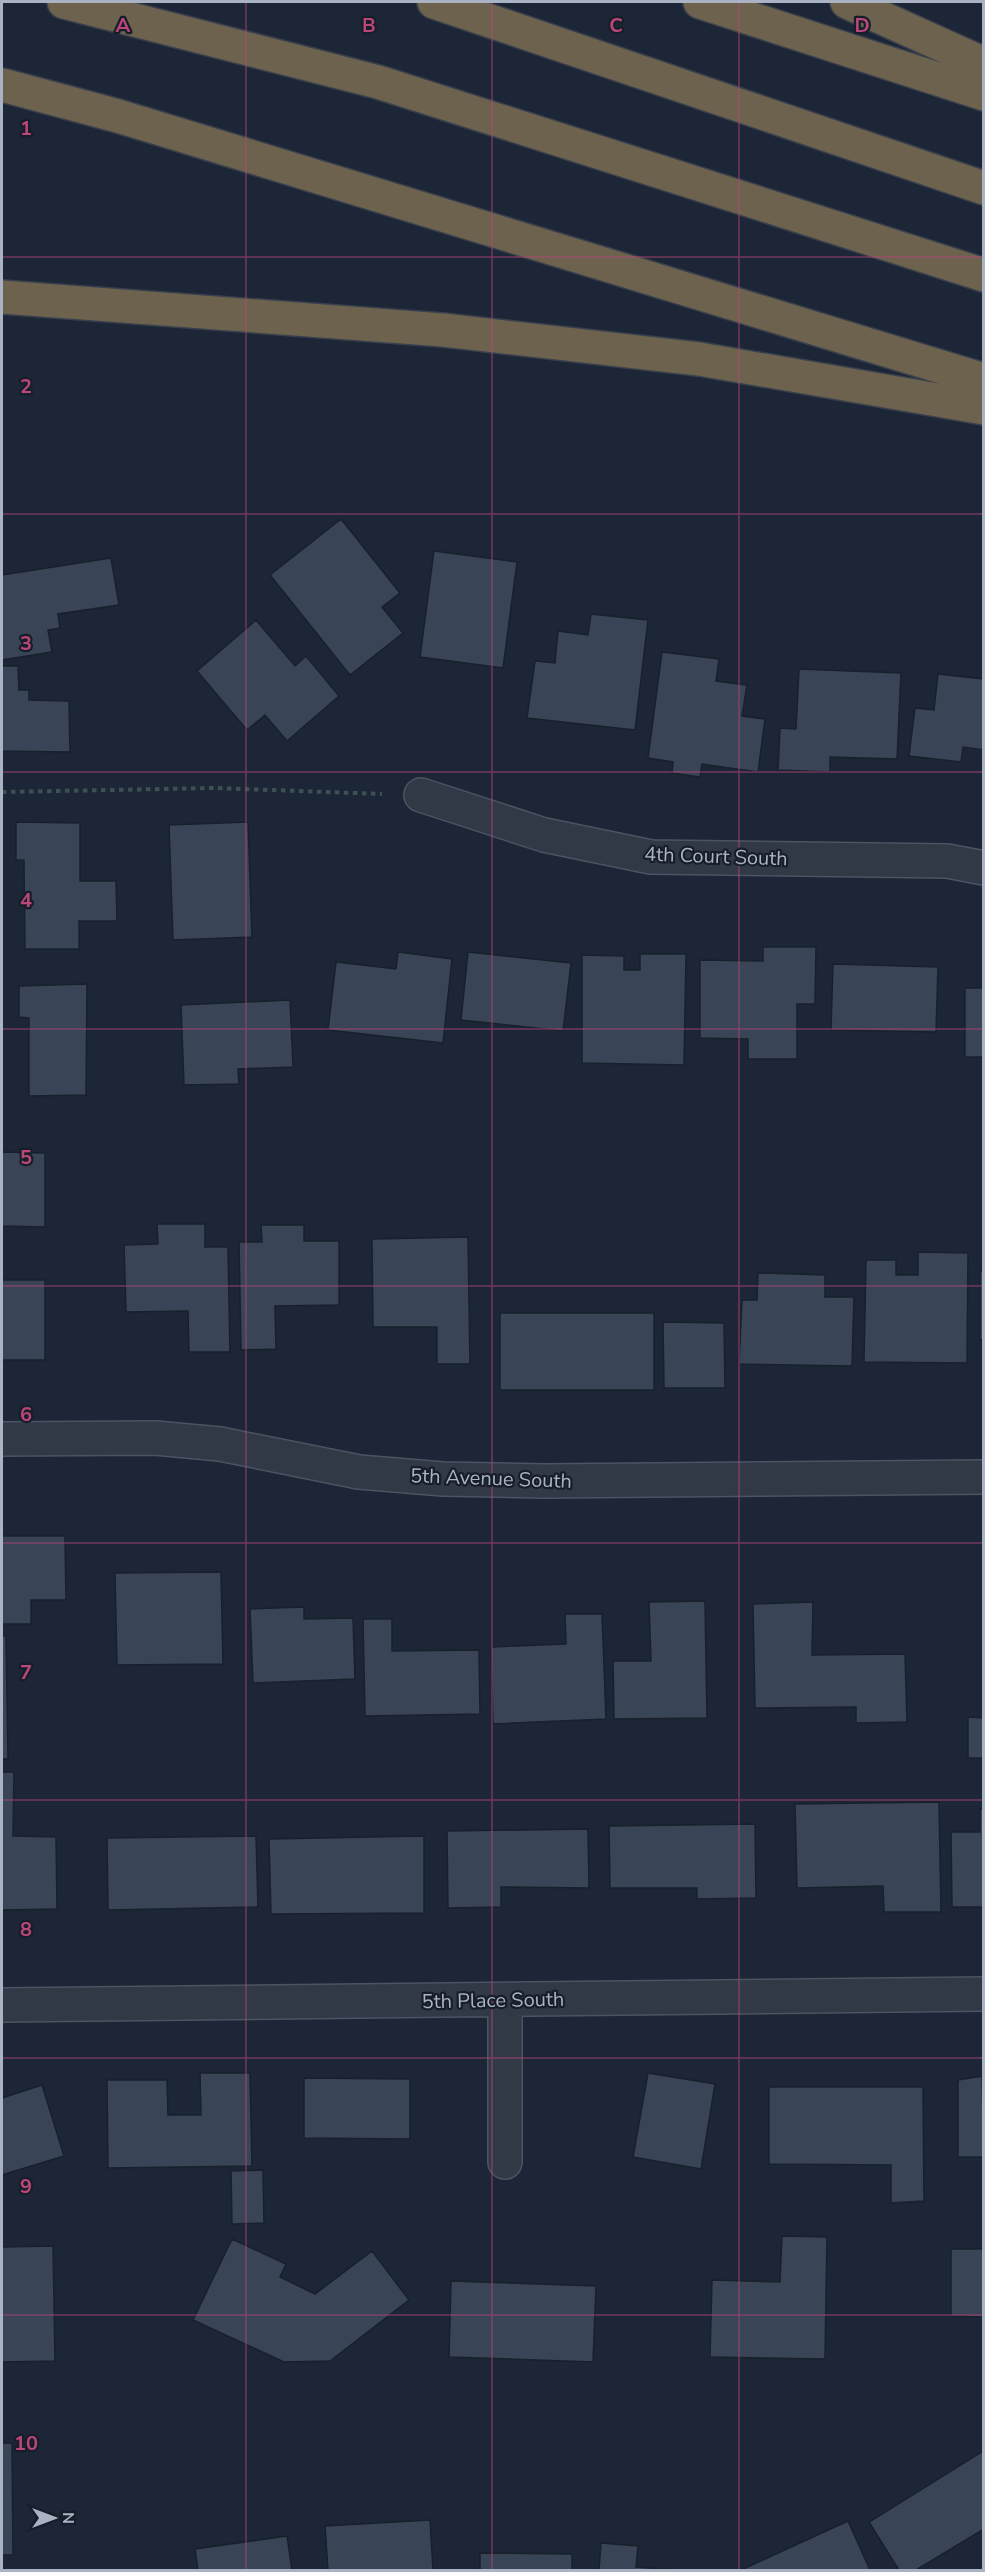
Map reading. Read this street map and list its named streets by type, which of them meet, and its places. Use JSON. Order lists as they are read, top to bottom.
{
  "streets": {
    "street": ["4th Court South", "5th Avenue South", "5th Place South"]
  },
  "north": "right",
  "grid": {
    "columns": [
      "A",
      "B",
      "C",
      "D"
    ],
    "rows": [
      "1",
      "2",
      "3",
      "4",
      "5",
      "6",
      "7",
      "8",
      "9",
      "10"
    ]
  }
}
